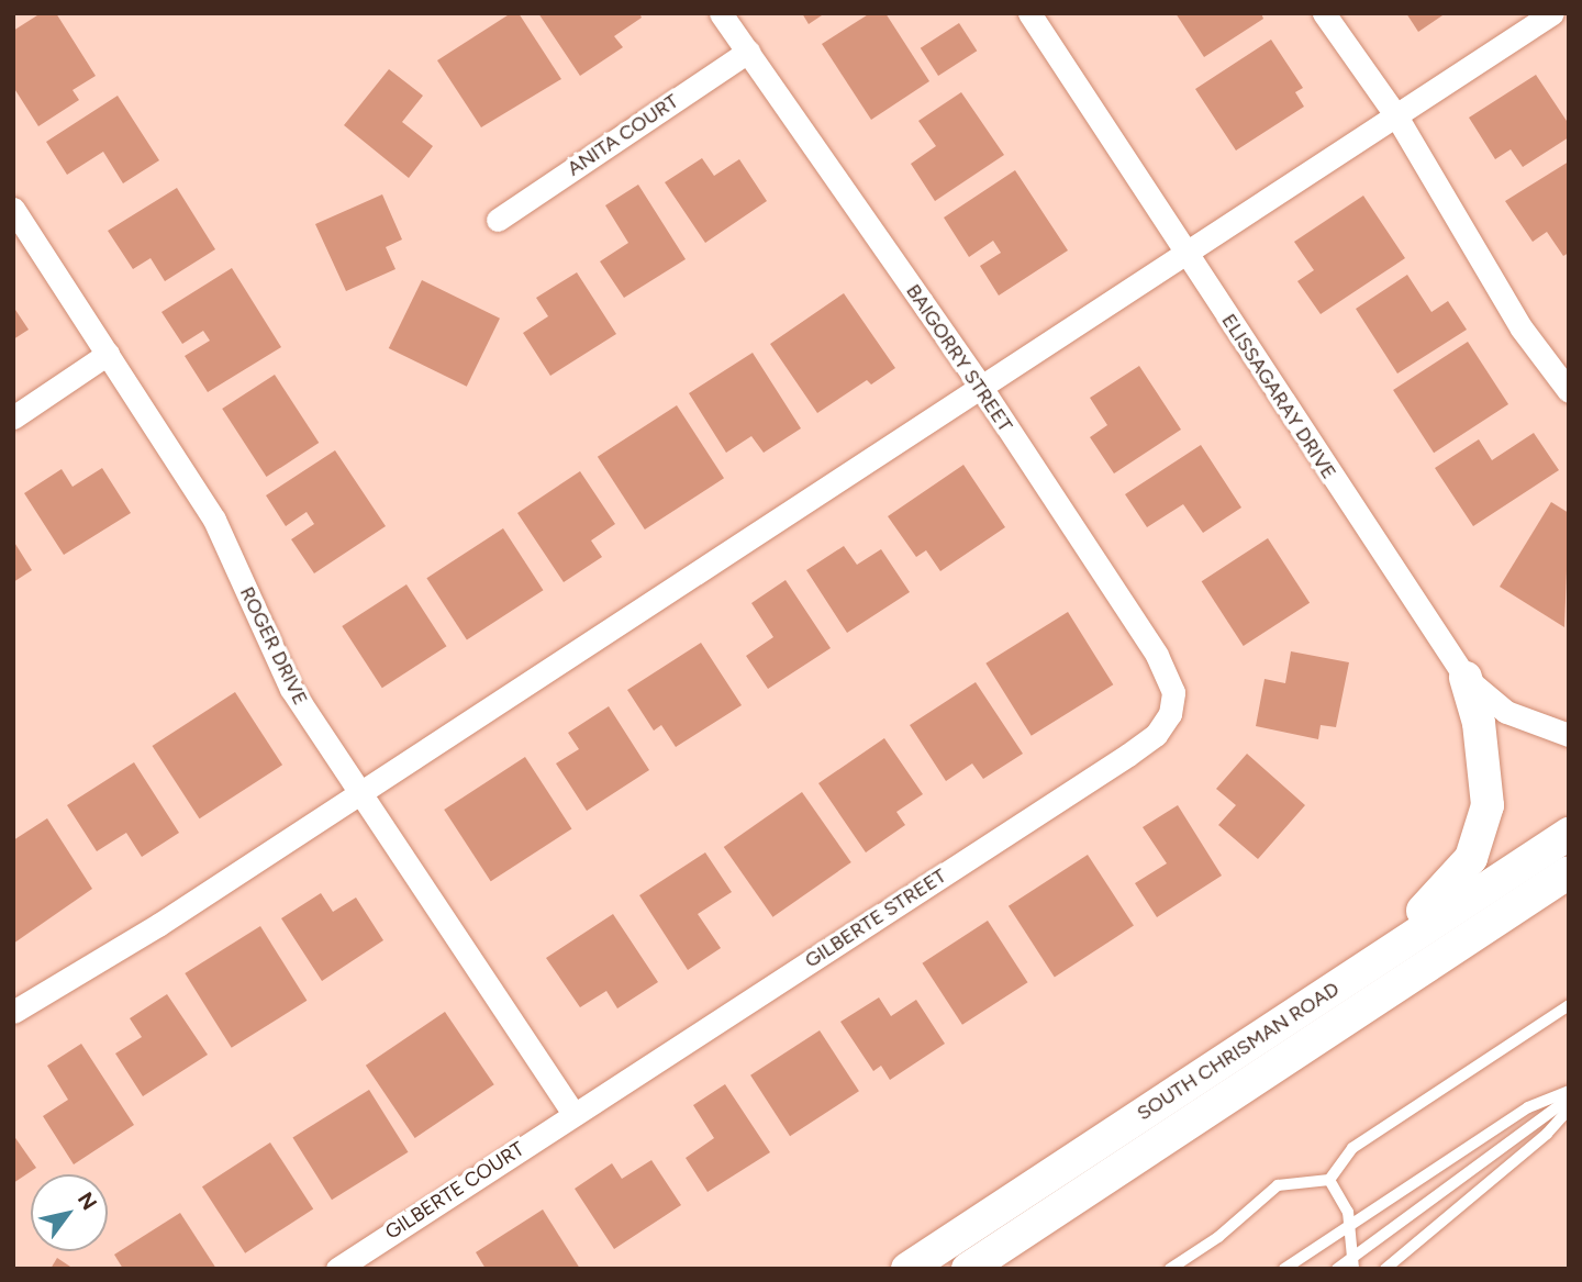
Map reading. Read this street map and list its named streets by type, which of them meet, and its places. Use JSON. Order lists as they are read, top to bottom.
{
  "streets": {
    "street": [
      "ANITA COURT",
      "BAIGORRY STREET",
      "ELISSAGARAY DRIVE",
      "ROGER DRIVE",
      "GILBERTE STREET",
      "SOUTH CHRISMAN ROAD",
      "GILBERTE COURT"
    ]
  },
  "crossings": [
    ["ANITA COURT", "BAIGORRY STREET"],
    ["BAIGORRY STREET", "GILBERTE STREET"],
    ["ROGER DRIVE", "GILBERTE STREET"],
    ["ROGER DRIVE", "GILBERTE COURT"],
    ["GILBERTE STREET", "GILBERTE COURT"]
  ],
  "north": "top right"
}
